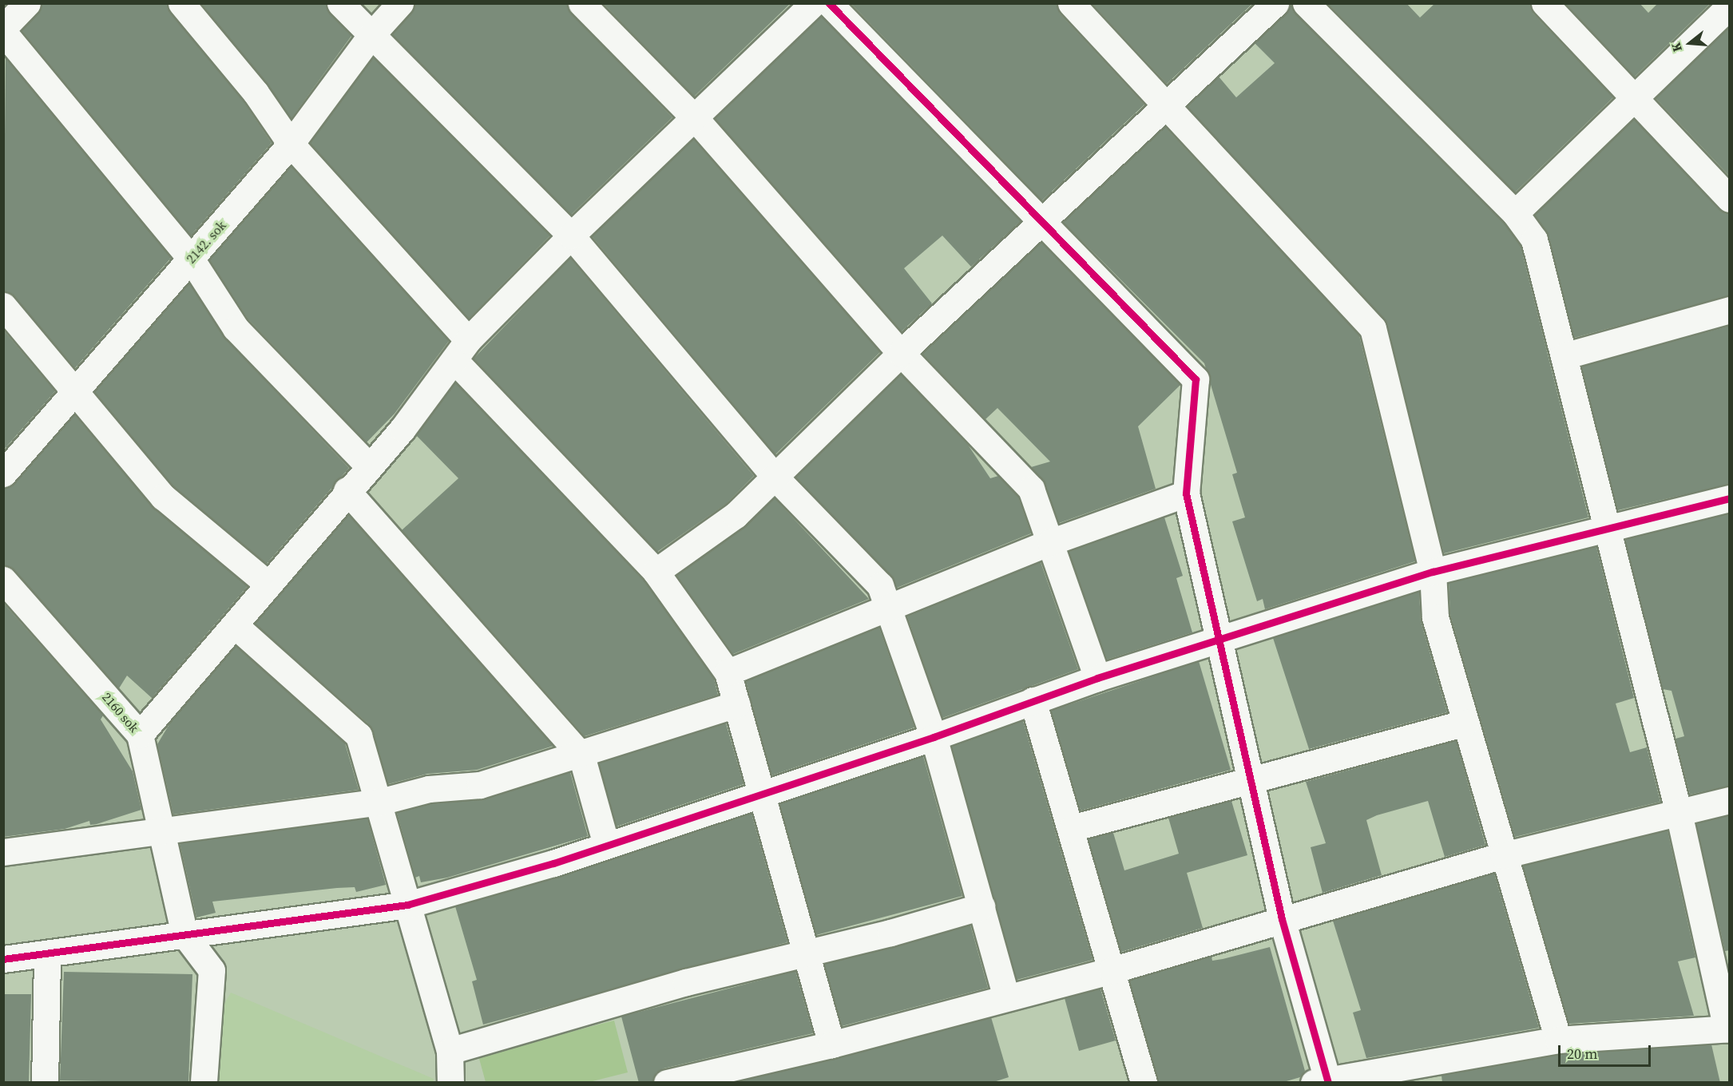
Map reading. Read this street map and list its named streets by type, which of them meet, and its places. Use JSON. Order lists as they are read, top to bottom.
{
  "streets": {
    "street": ["2142. sok", "2160 sok"]
  },
  "scale_bar": "20 m",
  "north": "left"
}
